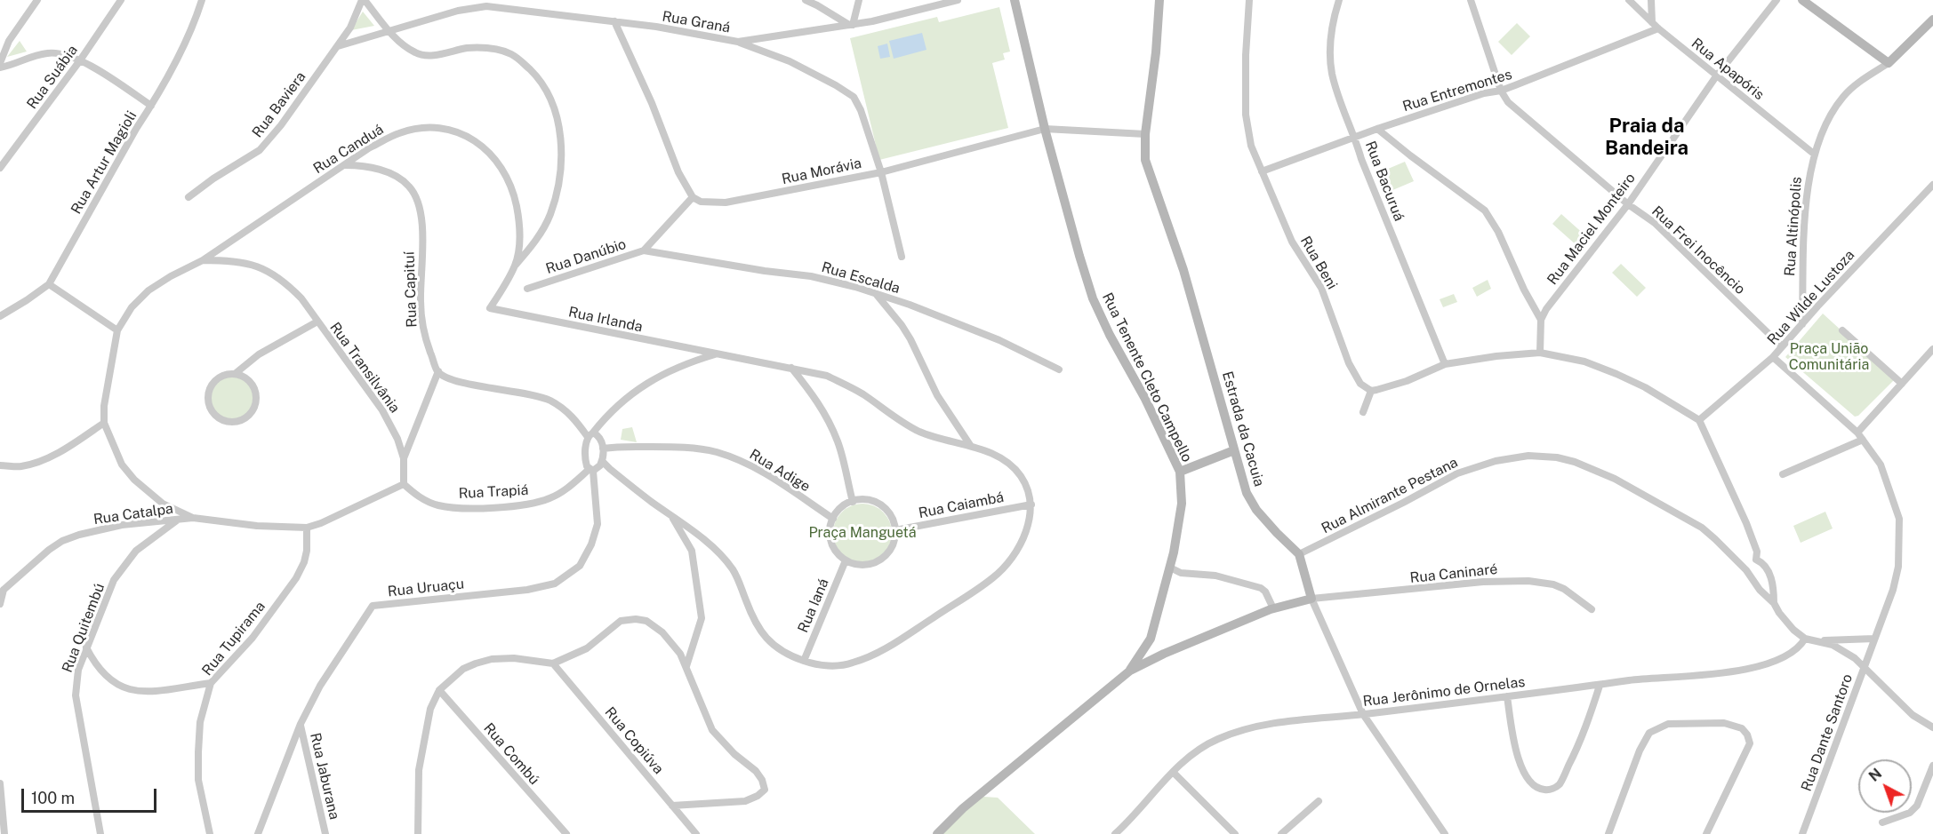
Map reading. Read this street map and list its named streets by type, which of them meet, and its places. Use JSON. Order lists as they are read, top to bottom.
{
  "streets": {
    "main road": ["Rua Altinópolis", "Rua Tenente Cleto Campello", "Estrada da Cacuia"],
    "street": [
      "Rua Graná",
      "Rua Apapóris",
      "Rua Suábia",
      "Rua Entremontes",
      "Rua Baviera",
      "Rua Canduá",
      "Rua Artur Magioli",
      "Rua Morávia",
      "Rua Bacuruá",
      "Rua Maciel Monteiro",
      "Rua Frei Inocêncio",
      "Rua Danúbio",
      "Rua Beni",
      "Rua Escalda",
      "Rua Capituí",
      "Rua Wilde Lustoza",
      "Rua Irlanda",
      "Rua Transilvânia",
      "Rua Adige",
      "Rua Trapiá",
      "Rua Almirante Pestana",
      "Rua Caiambá",
      "Rua Catalpa",
      "Rua Caninaré",
      "Rua Uruaçu",
      "Rua Ianá",
      "Rua Quitembú",
      "Rua Tupirama",
      "Rua Jerônimo de Ornelas",
      "Rua Dante Santoro",
      "Rua Copiúva",
      "Rua Combú",
      "Rua Jaburana"
    ]
  },
  "crossings": [
    ["Rua Graná", "Rua Baviera"],
    ["Rua Apapóris", "Rua Entremontes"],
    ["Rua Apapóris", "Rua Altinópolis"],
    ["Rua Apapóris", "Rua Maciel Monteiro"],
    ["Rua Entremontes", "Rua Bacuruá"],
    ["Rua Entremontes", "Rua Frei Inocêncio"],
    ["Rua Entremontes", "Rua Beni"],
    ["Rua Baviera", "Rua Canduá"],
    ["Rua Canduá", "Rua Capituí"],
    ["Rua Canduá", "Rua Irlanda"],
    ["Rua Canduá", "Rua Transilvânia"],
    ["Rua Morávia", "Rua Danúbio"],
    ["Rua Morávia", "Rua Tenente Cleto Campello"],
    ["Rua Morávia", "Estrada da Cacuia"],
    ["Rua Altinópolis", "Rua Wilde Lustoza"],
    ["Rua Maciel Monteiro", "Rua Frei Inocêncio"],
    ["Rua Frei Inocêncio", "Rua Wilde Lustoza"],
    ["Rua Danúbio", "Rua Escalda"],
    ["Rua Irlanda", "Rua Caiambá"],
    ["Rua Transilvânia", "Rua Trapiá"],
    ["Rua Transilvânia", "Rua Catalpa"],
    ["Rua Transilvânia", "Rua Tupirama"],
    ["Estrada da Cacuia", "Rua Almirante Pestana"],
    ["Rua Adige", "Rua Caiambá"],
    ["Rua Adige", "Rua Ianá"],
    ["Rua Trapiá", "Rua Uruaçu"],
    ["Rua Caiambá", "Rua Ianá"],
    ["Rua Catalpa", "Rua Quitembú"],
    ["Rua Uruaçu", "Rua Jaburana"]
  ],
  "districts": ["Praia da Bandeira"],
  "parks": ["Praça União Comunitária", "Praça Manguetá"],
  "scale_bar": "100 m",
  "north": "top left"
}
